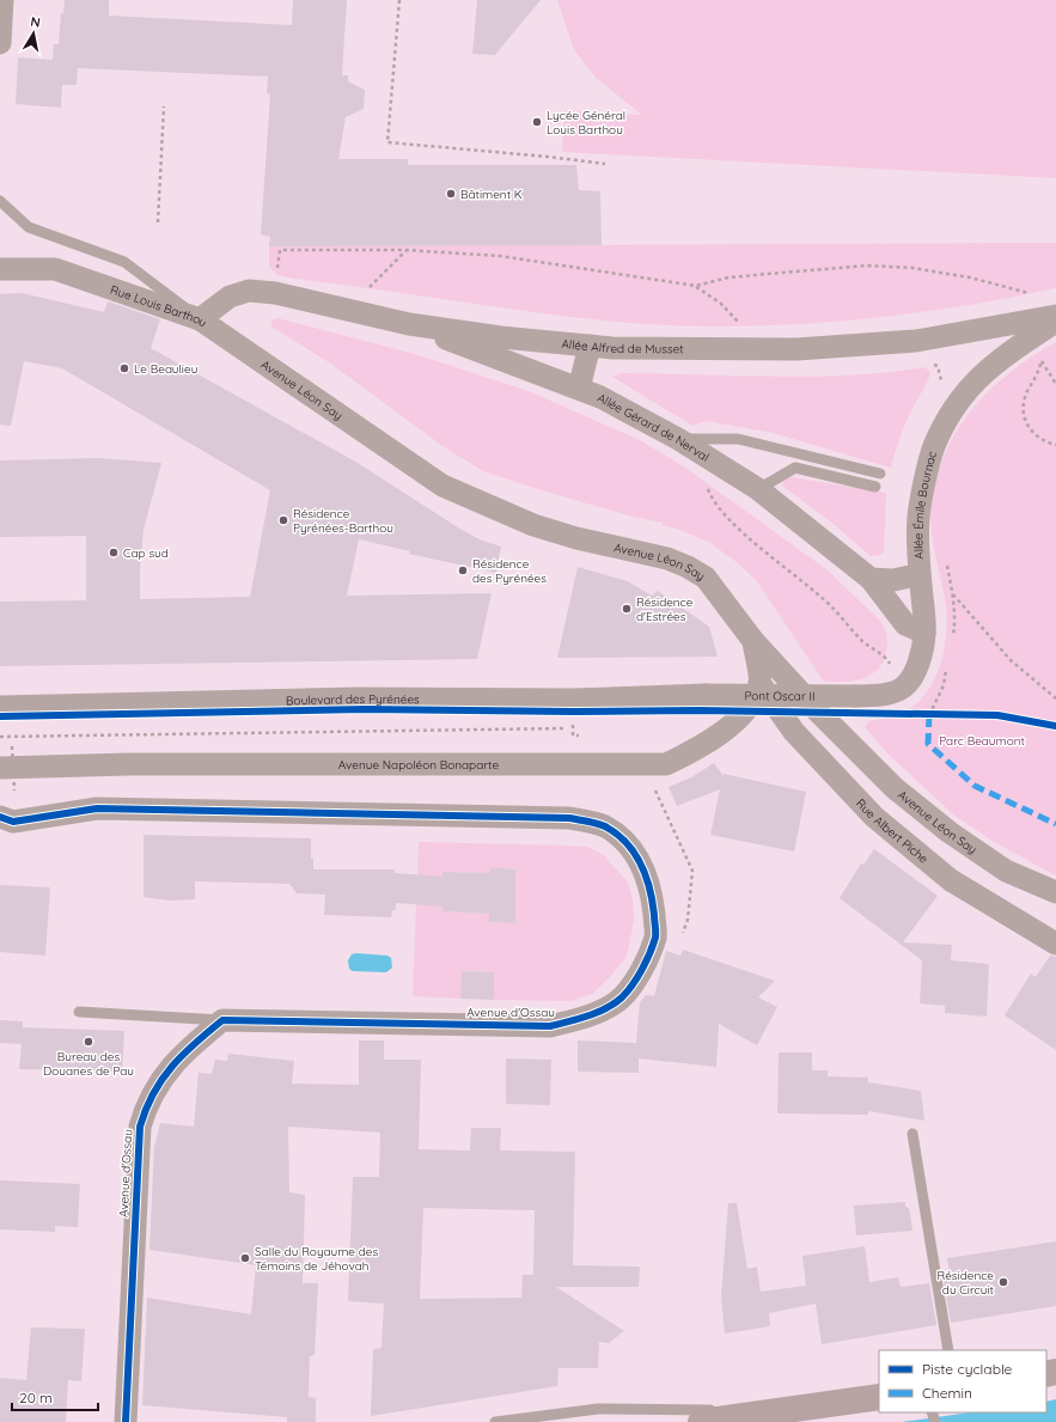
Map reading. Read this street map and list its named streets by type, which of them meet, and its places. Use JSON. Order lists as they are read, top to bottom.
{
  "streets": {
    "street": [
      "Rue Louis Barthou",
      "Allée Alfred de Musset",
      "Avenue Léon Say",
      "Allée Gérard de Nerval",
      "Allée Émile Bournac",
      "Pont Oscar II",
      "Boulevard des Pyrénées",
      "Avenue Napoléon Bonaparte",
      "Rue Albert Piche",
      "Avenue d'Ossau"
    ]
  },
  "crossings": [
    ["Rue Louis Barthou", "Allée Alfred de Musset"],
    ["Rue Louis Barthou", "Avenue Léon Say"],
    ["Allée Alfred de Musset", "Avenue Léon Say"],
    ["Allée Alfred de Musset", "Allée Gérard de Nerval"],
    ["Avenue Léon Say", "Avenue Napoléon Bonaparte"],
    ["Allée Gérard de Nerval", "Allée Émile Bournac"],
    ["Allée Émile Bournac", "Pont Oscar II"],
    ["Pont Oscar II", "Boulevard des Pyrénées"],
    ["Avenue Napoléon Bonaparte", "Rue Albert Piche"]
  ],
  "parks": ["Parc Beaumont"],
  "places": [
    "Lycée Général Louis Barthou",
    "Bâtiment K",
    "Le Beaulieu",
    "Résidence Pyrénées-Barthou",
    "Cap sud",
    "Résidence des Pyrénées",
    "Résidence d'Estrées",
    "Bureau des Douanes de Pau",
    "Salle du Royaume des Témoins de Jéhovah",
    "Résidence du Circuit"
  ],
  "legend": ["Piste cyclable", "Chemin"],
  "scale_bar": "20 m",
  "north": "top"
}
